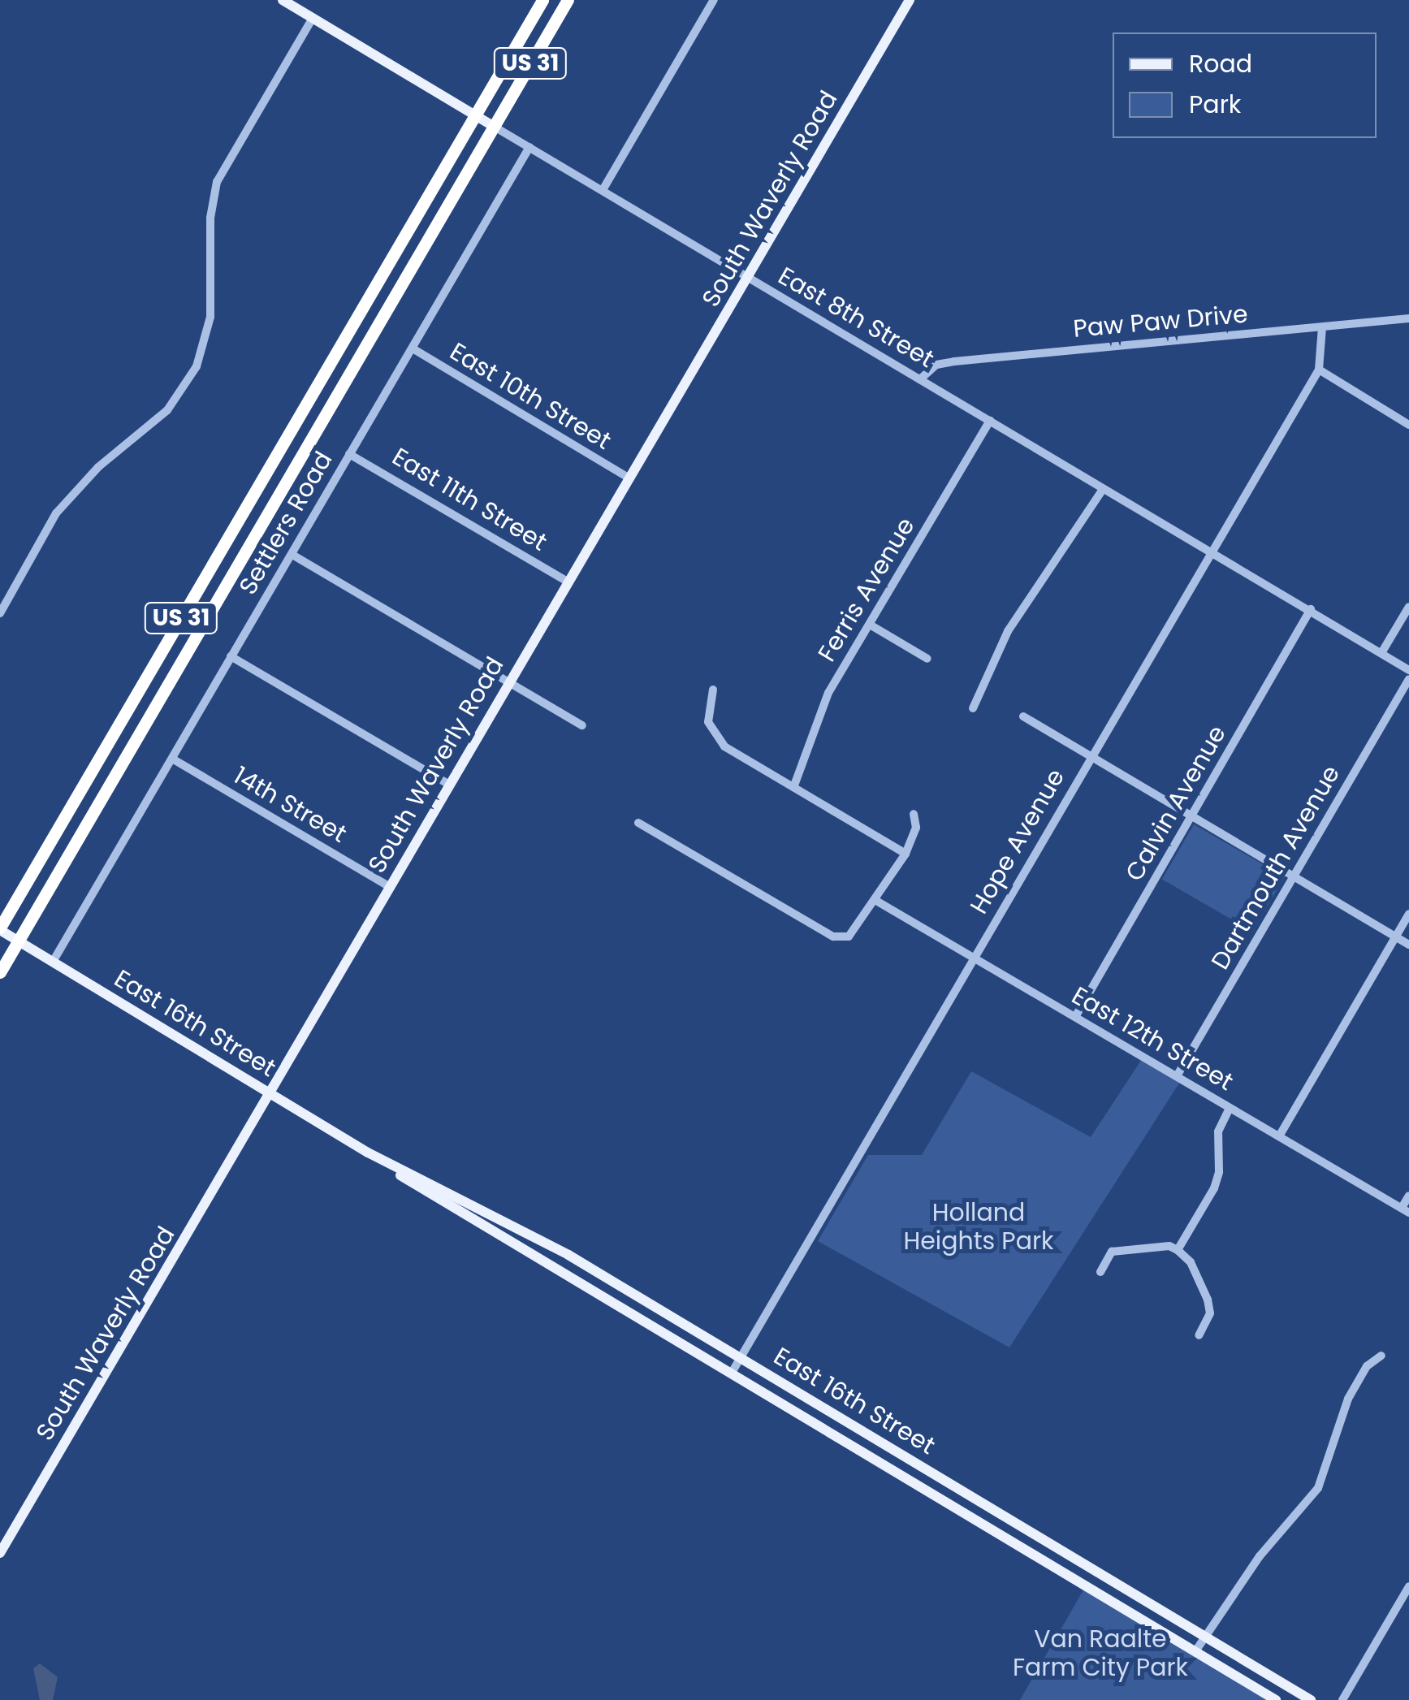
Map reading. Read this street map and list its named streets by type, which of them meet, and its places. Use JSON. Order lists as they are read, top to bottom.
{
  "streets": {
    "highway": ["US 31"],
    "main road": ["South Waverly Road", "East 8th Street", "East 16th Street"],
    "street": [
      "Paw Paw Drive",
      "East 10th Street",
      "East 11th Street",
      "Settlers Road",
      "Ferris Avenue",
      "Calvin Avenue",
      "14th Street",
      "Hope Avenue",
      "Dartmouth Avenue",
      "East 12th Street"
    ]
  },
  "crossings": [
    ["US 31", "East 8th Street"],
    ["US 31", "East 16th Street"],
    ["South Waverly Road", "East 8th Street"],
    ["South Waverly Road", "East 10th Street"],
    ["South Waverly Road", "East 11th Street"],
    ["South Waverly Road", "14th Street"],
    ["South Waverly Road", "East 16th Street"],
    ["East 8th Street", "Paw Paw Drive"],
    ["East 8th Street", "Settlers Road"],
    ["East 8th Street", "Ferris Avenue"],
    ["East 8th Street", "Calvin Avenue"],
    ["East 8th Street", "Hope Avenue"],
    ["Paw Paw Drive", "Hope Avenue"],
    ["East 10th Street", "Settlers Road"],
    ["East 11th Street", "Settlers Road"],
    ["Settlers Road", "14th Street"],
    ["Settlers Road", "East 16th Street"],
    ["Calvin Avenue", "East 12th Street"],
    ["Hope Avenue", "East 16th Street"],
    ["Hope Avenue", "East 12th Street"],
    ["Dartmouth Avenue", "East 12th Street"]
  ],
  "parks": ["Holland Heights Park", "Van Raalte Farm City Park"],
  "legend": ["Road", "Park"]
}
